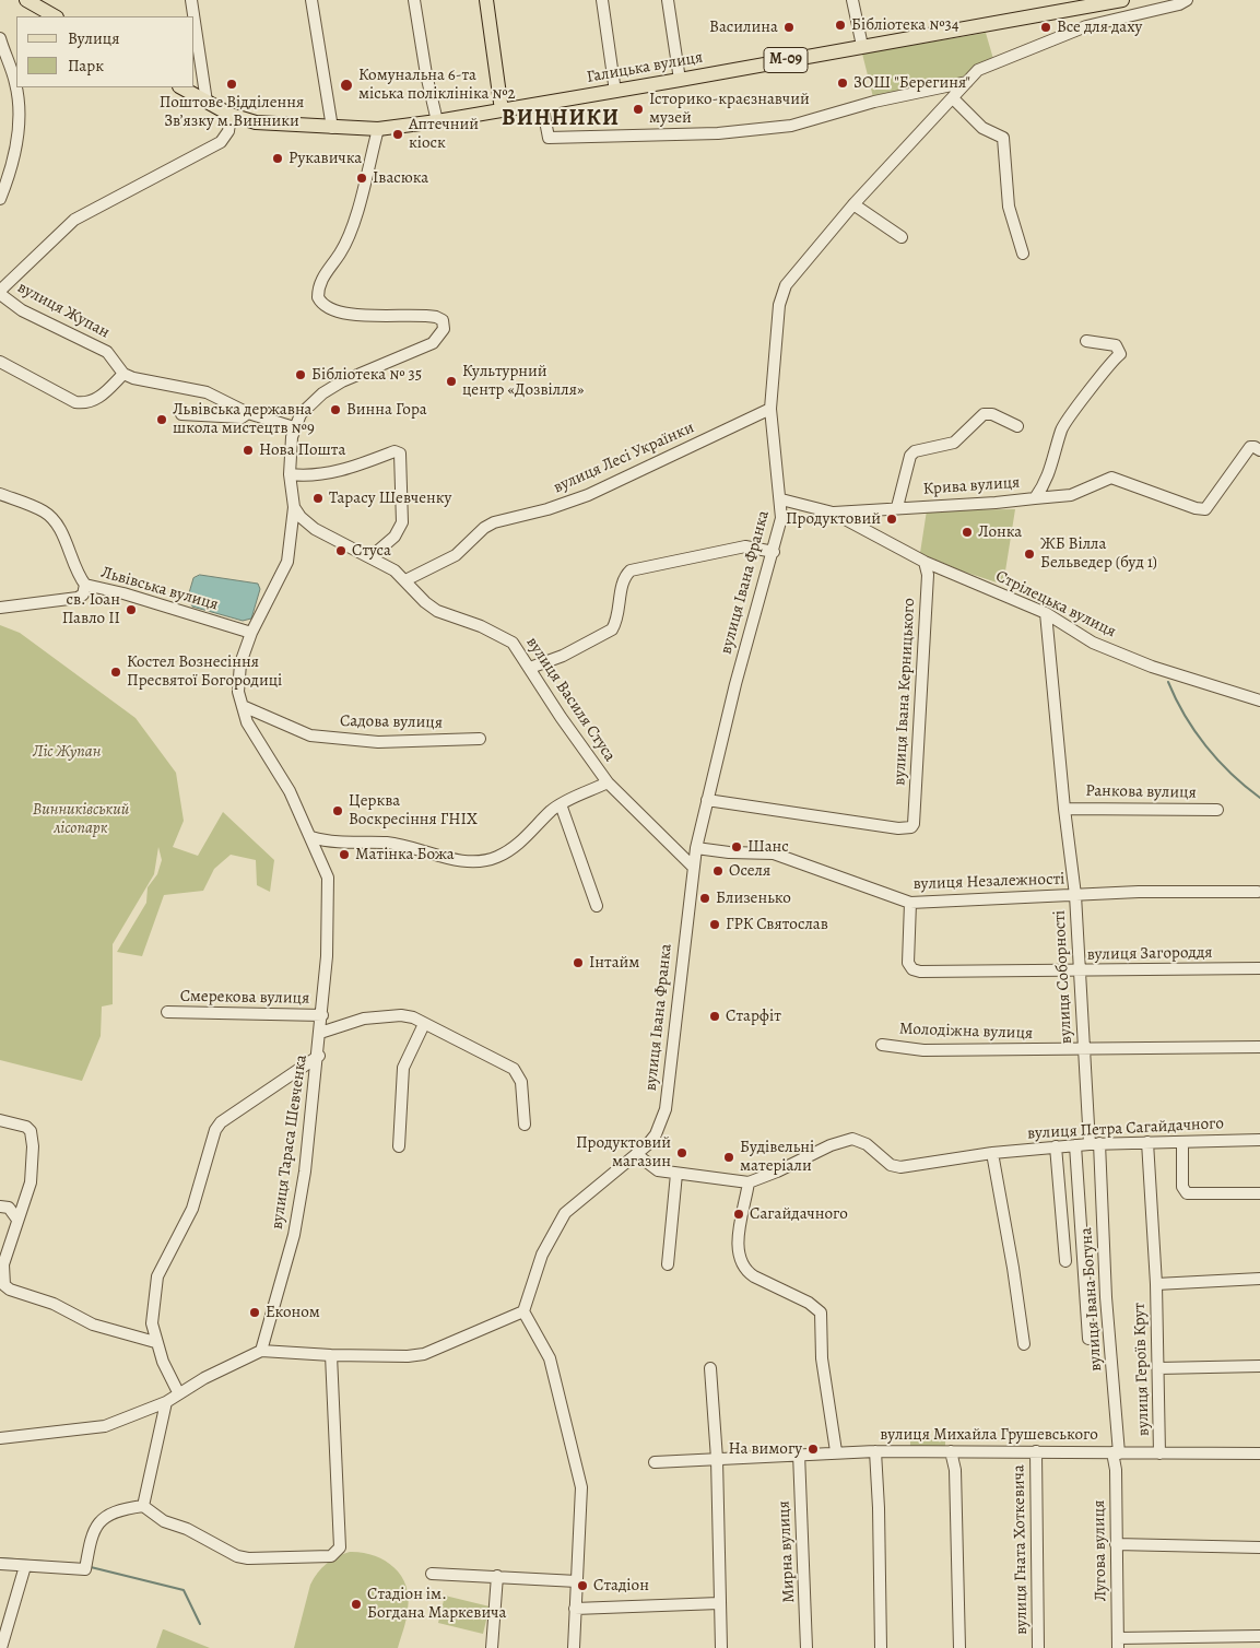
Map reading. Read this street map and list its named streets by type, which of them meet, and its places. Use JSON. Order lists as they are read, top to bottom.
{
  "streets": {
    "main road": ["М-09", "Галицька вулиця"],
    "street": [
      "вулиця Жупан",
      "вулиця Лесі Українки",
      "Крива вулиця",
      "вулиця Івана Франка",
      "Львівська вулиця",
      "Стрілецька вулиця",
      "вулиця Івана Керницького",
      "вулиця Василя Стуса",
      "Садова вулиця",
      "Ранкова вулиця",
      "вулиця Незалежності",
      "вулиця Загороддя",
      "вулиця Соборності",
      "Смерекова вулиця",
      "Молодіжна вулиця",
      "вулиця Петра Сагайдачного",
      "вулиця Тараса Шевченка",
      "вулиця Івана Богуна",
      "вулиця Героїв Крут",
      "вулиця Михайла Грушевського",
      "вулиця Гната Хоткевича",
      "Лугова вулиця",
      "Мирна вулиця"
    ]
  },
  "crossings": [
    ["Галицька вулиця", "вулиця Тараса Шевченка"],
    ["вулиця Лесі Українки", "вулиця Івана Франка"],
    ["вулиця Лесі Українки", "вулиця Василя Стуса"],
    ["Крива вулиця", "Стрілецька вулиця"],
    ["вулиця Івана Франка", "Стрілецька вулиця"],
    ["вулиця Івана Франка", "вулиця Івана Керницького"],
    ["вулиця Івана Франка", "вулиця Василя Стуса"],
    ["вулиця Івана Франка", "вулиця Незалежності"],
    ["Львівська вулиця", "вулиця Тараса Шевченка"],
    ["Стрілецька вулиця", "вулиця Івана Керницького"],
    ["Стрілецька вулиця", "вулиця Соборності"],
    ["вулиця Василя Стуса", "вулиця Тараса Шевченка"],
    ["Садова вулиця", "вулиця Тараса Шевченка"],
    ["Ранкова вулиця", "вулиця Соборності"],
    ["вулиця Незалежності", "вулиця Загороддя"],
    ["вулиця Незалежності", "вулиця Соборності"],
    ["вулиця Загороддя", "вулиця Соборності"],
    ["вулиця Соборності", "Молодіжна вулиця"],
    ["вулиця Соборності", "вулиця Петра Сагайдачного"],
    ["вулиця Соборності", "вулиця Івана Богуна"],
    ["Смерекова вулиця", "вулиця Тараса Шевченка"],
    ["вулиця Петра Сагайдачного", "вулиця Івана Богуна"],
    ["вулиця Петра Сагайдачного", "вулиця Героїв Крут"],
    ["вулиця Івана Богуна", "вулиця Михайла Грушевського"],
    ["вулиця Івана Богуна", "Лугова вулиця"],
    ["вулиця Героїв Крут", "вулиця Михайла Грушевського"],
    ["вулиця Михайла Грушевського", "вулиця Гната Хоткевича"],
    ["вулиця Михайла Грушевського", "Лугова вулиця"],
    ["вулиця Михайла Грушевського", "Мирна вулиця"]
  ],
  "districts": ["ВИННИКИ"],
  "parks": ["Ліс Жупан", "Винниківський лісопарк"],
  "places": [
    "Бібліотека №34",
    "Василина",
    "Все для даху",
    "ЗОШ \"Берегиня\"",
    "Поштове Відділення Зв’язку м.Винники",
    "Комунальна 6-та міська поліклініка №2",
    "Історико-краєзнавчий музей",
    "Аптечний кіоск",
    "Рукавичка",
    "Івасюка",
    "Бібліотека № 35",
    "Культурний центр «Дозвілля»",
    "Винна Гора",
    "Львівська державна школа мистецтв №9",
    "Нова Пошта",
    "Тарасу Шевченку",
    "Продуктовий",
    "Лонка",
    "Стуса",
    "ЖБ Вілла Бельведер (буд 1)",
    "св. Іоан Павло ІІ",
    "Костел Вознесіння Пресвятої Богородиці",
    "Церква Воскресіння ГНІХ",
    "Шанс",
    "Матінка Божа",
    "Оселя",
    "Близенько",
    "ГРК Святослав",
    "Інтайм",
    "Старфіт",
    "Продуктовий магазин",
    "Будівельні матеріали",
    "Сагайдачного",
    "Економ",
    "На вимогу",
    "Стадіон",
    "Стадіон ім. Богдана Маркевича"
  ],
  "legend": ["Вулиця", "Парк"]
}
